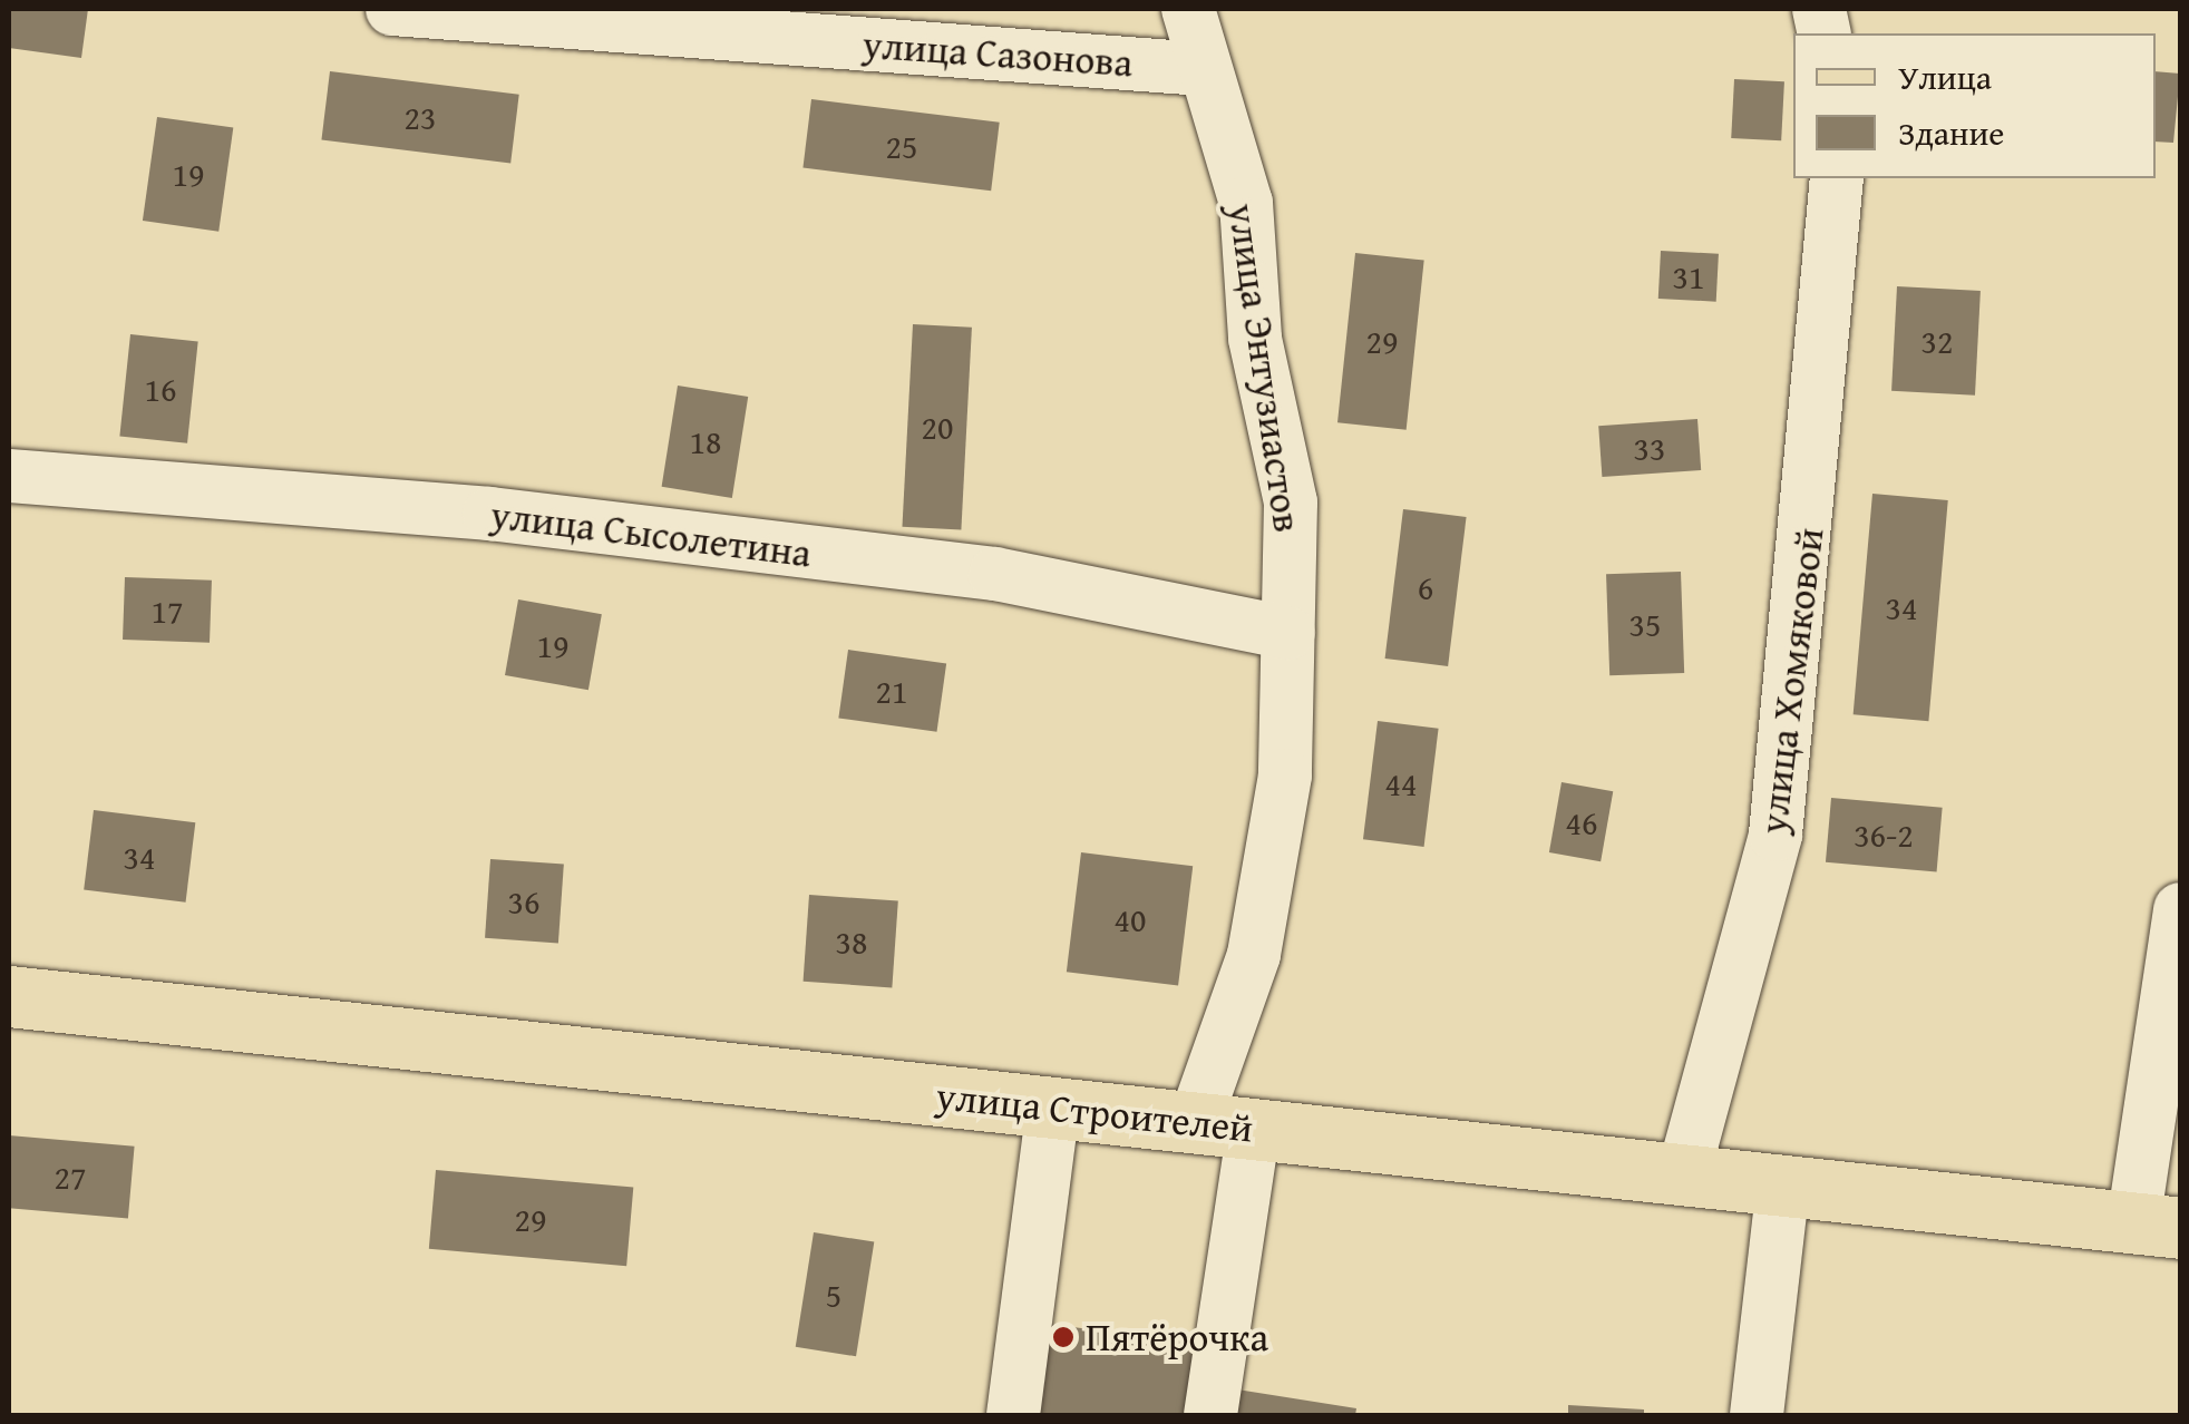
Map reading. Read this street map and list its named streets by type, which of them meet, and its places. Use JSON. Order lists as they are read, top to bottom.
{
  "streets": {
    "main road": ["улица Строителей"],
    "street": [
      "улица Сазонова",
      "улица Энтузиастов",
      "улица Сысолетина",
      "улица Хомяковой"
    ]
  },
  "crossings": [
    ["улица Сазонова", "улица Энтузиастов"],
    ["улица Энтузиастов", "улица Сысолетина"],
    ["улица Энтузиастов", "улица Строителей"],
    ["улица Хомяковой", "улица Строителей"]
  ],
  "places": ["Пятёрочка"],
  "house_numbers": [
    "23",
    "25",
    "19",
    "31",
    "29",
    "32",
    "16",
    "20",
    "18",
    "33",
    "6",
    "34",
    "17",
    "35",
    "19",
    "21",
    "44",
    "46",
    "36-2",
    "34",
    "36",
    "40",
    "38",
    "27",
    "29",
    "5"
  ],
  "legend": ["Улица", "Здание"]
}
